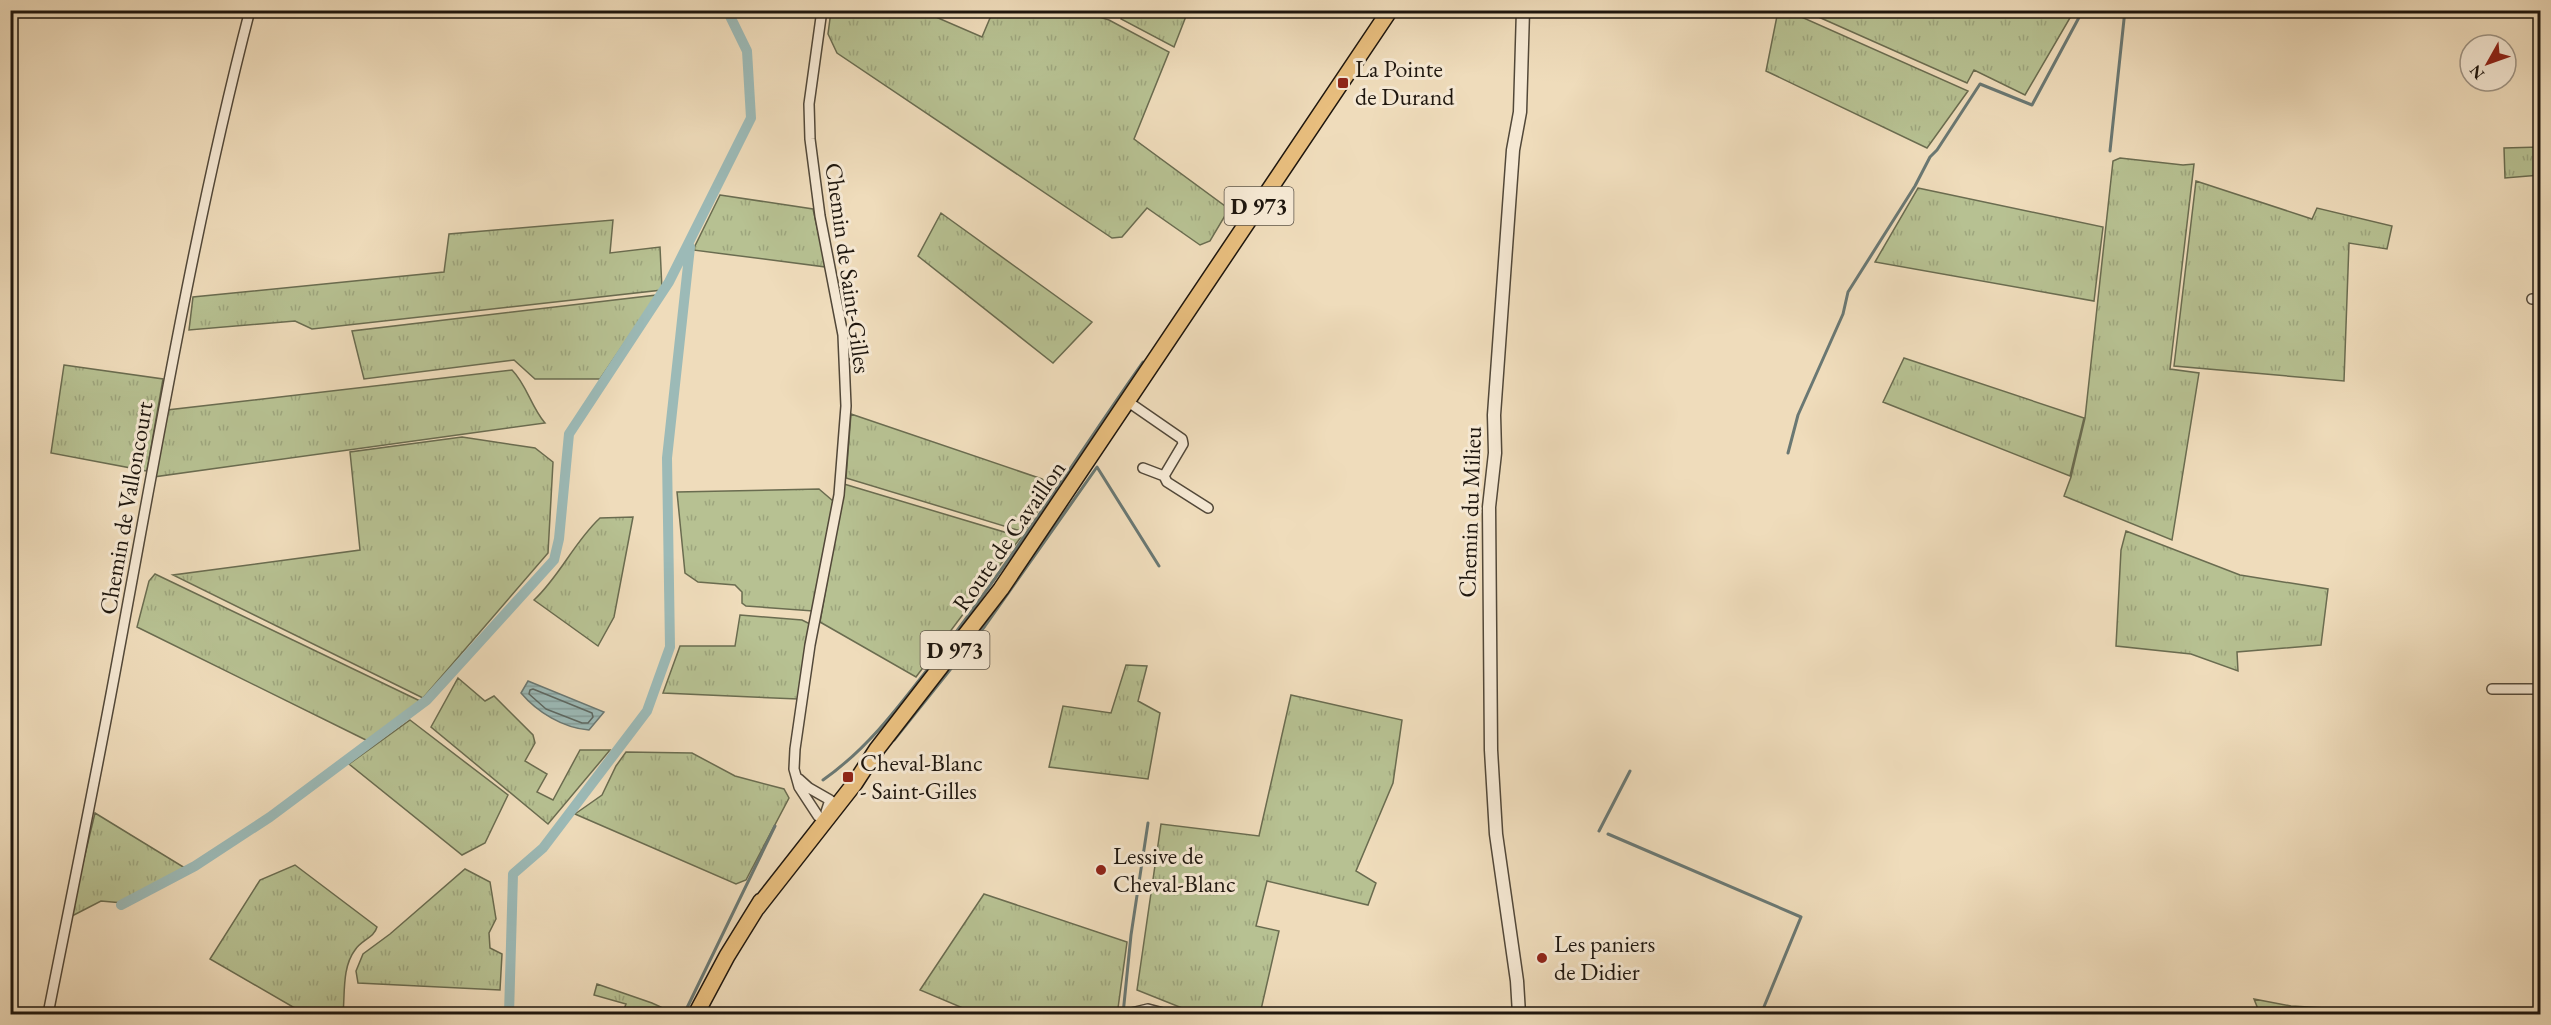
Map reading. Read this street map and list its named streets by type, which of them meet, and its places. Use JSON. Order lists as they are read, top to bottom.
{
  "streets": {
    "main road": ["D 973", "Route de Cavaillon"],
    "street": ["Chemin de Saint-Gilles", "Chemin de Valloncourt", "Chemin du Milieu"]
  },
  "crossings": [
    ["D 973", "Route de Cavaillon"],
    ["Chemin de Saint-Gilles", "Route de Cavaillon"]
  ],
  "places": {
    "transit": ["La Pointe de Durand", "Cheval-Blanc - Saint-Gilles"],
    "other": ["Lessive de Cheval-Blanc", "Les paniers de Didier"]
  },
  "north": "bottom left"
}
